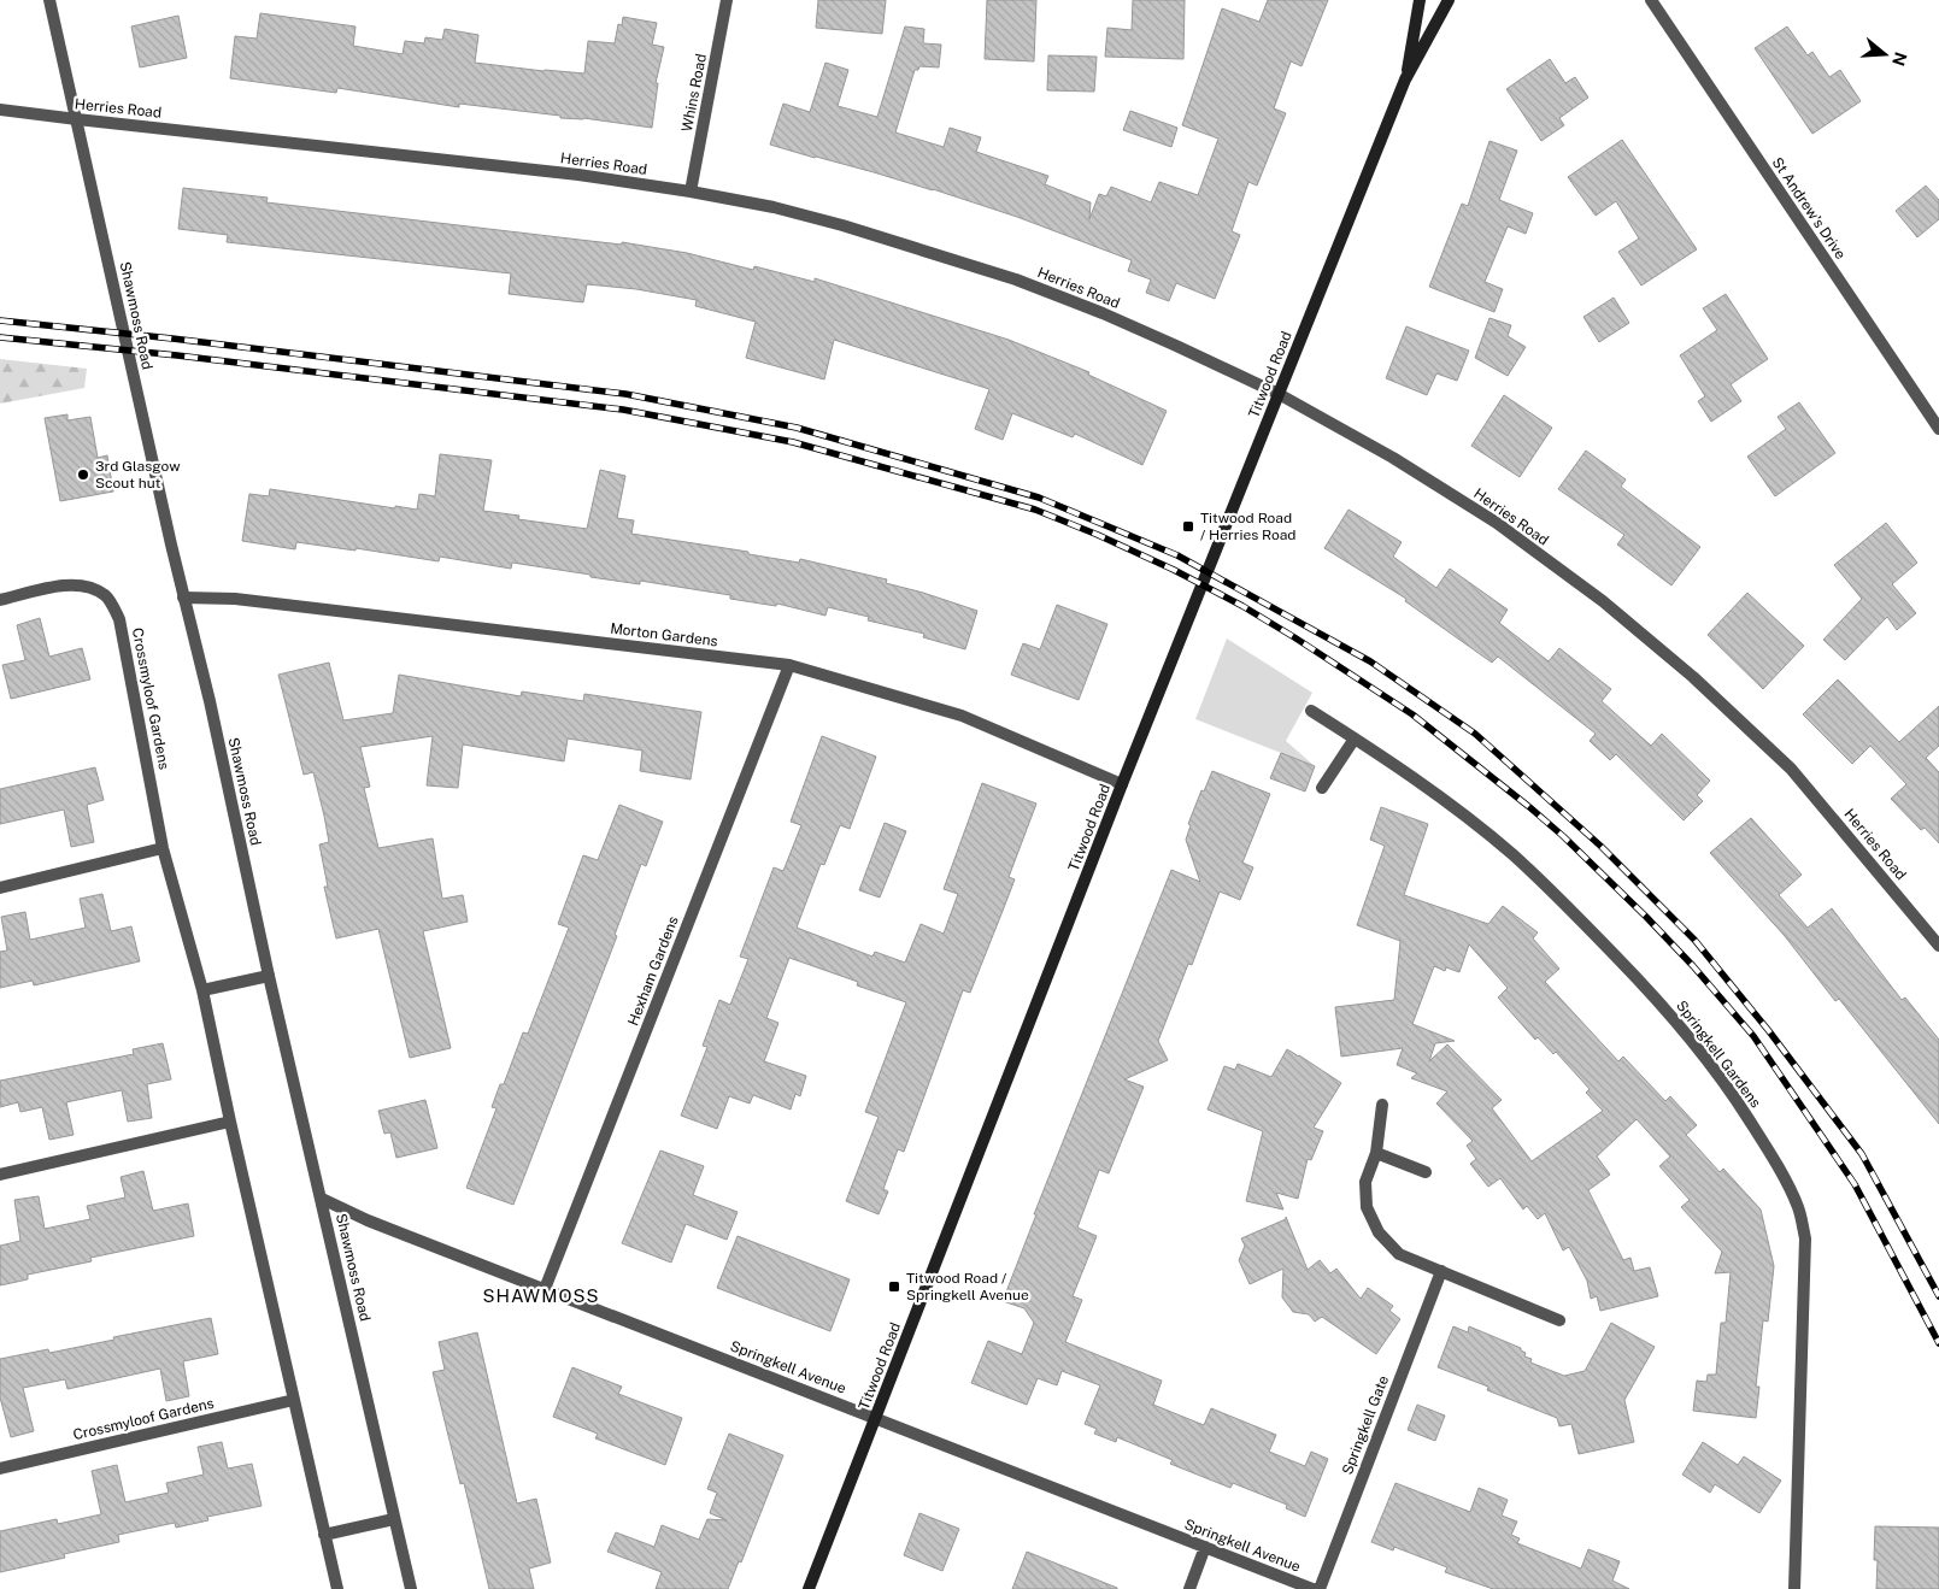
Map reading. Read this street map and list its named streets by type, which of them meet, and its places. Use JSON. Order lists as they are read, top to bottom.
{
  "streets": {
    "main road": ["Titwood Road"],
    "street": [
      "Whins Road",
      "Herries Road",
      "St Andrew's Drive",
      "Shawmoss Road",
      "Morton Gardens",
      "Crossmyloof Gardens",
      "Hexham Gardens",
      "Springkell Gardens",
      "Springkell Avenue",
      "Springkell Gate"
    ]
  },
  "crossings": [
    ["Whins Road", "Herries Road"],
    ["Herries Road", "Shawmoss Road"],
    ["Herries Road", "Titwood Road"],
    ["Shawmoss Road", "Morton Gardens"],
    ["Shawmoss Road", "Springkell Avenue"],
    ["Titwood Road", "Morton Gardens"],
    ["Titwood Road", "Springkell Avenue"],
    ["Morton Gardens", "Hexham Gardens"],
    ["Hexham Gardens", "Springkell Avenue"]
  ],
  "districts": ["SHAWMOSS"],
  "places": {
    "other": ["3rd Glasgow Scout hut"],
    "transit": ["Titwood Road / Herries Road", "Titwood Road / Springkell Avenue"]
  },
  "north": "right"
}
